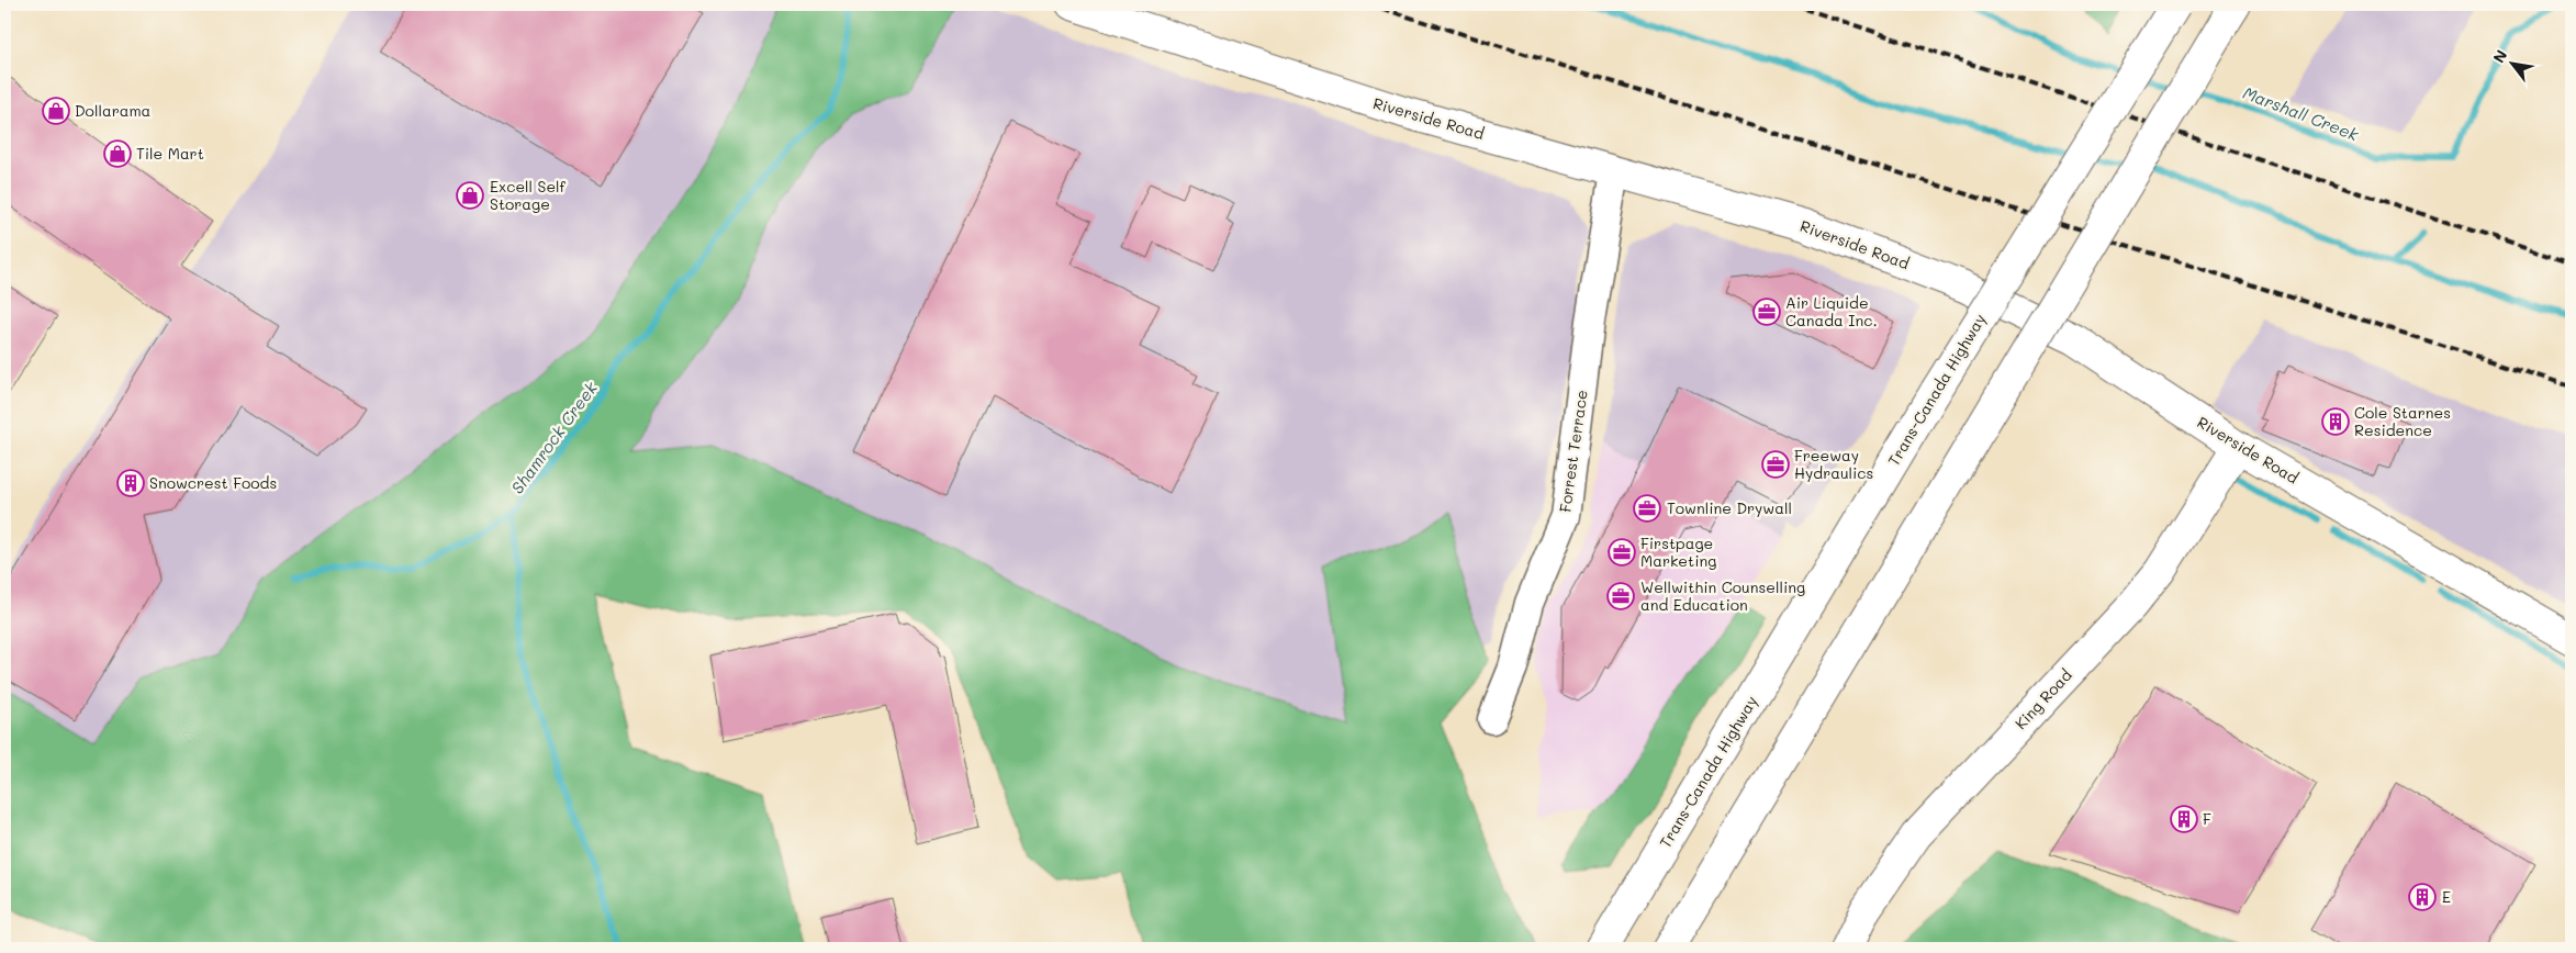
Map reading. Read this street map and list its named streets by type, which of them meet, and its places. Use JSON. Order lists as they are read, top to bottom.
{
  "streets": {
    "main road": ["Riverside Road", "Trans-Canada Highway", "King Road"],
    "street": ["Forrest Terrace"]
  },
  "crossings": [
    ["Riverside Road", "Forrest Terrace"],
    ["Riverside Road", "King Road"]
  ],
  "water": ["Marshall Creek", "Shamrock Creek"],
  "places": {
    "shop": ["Dollarama", "Tile Mart", "Excell Self Storage"],
    "office": [
      "Air Liquide Canada Inc.",
      "Freeway Hydraulics",
      "Townline Drywall",
      "Firstpage Marketing",
      "Wellwithin Counselling and Education"
    ],
    "building": [
      "Cole Starnes Residence",
      "Snowcrest Foods",
      "F",
      "E"
    ]
  },
  "north": "top left"
}
